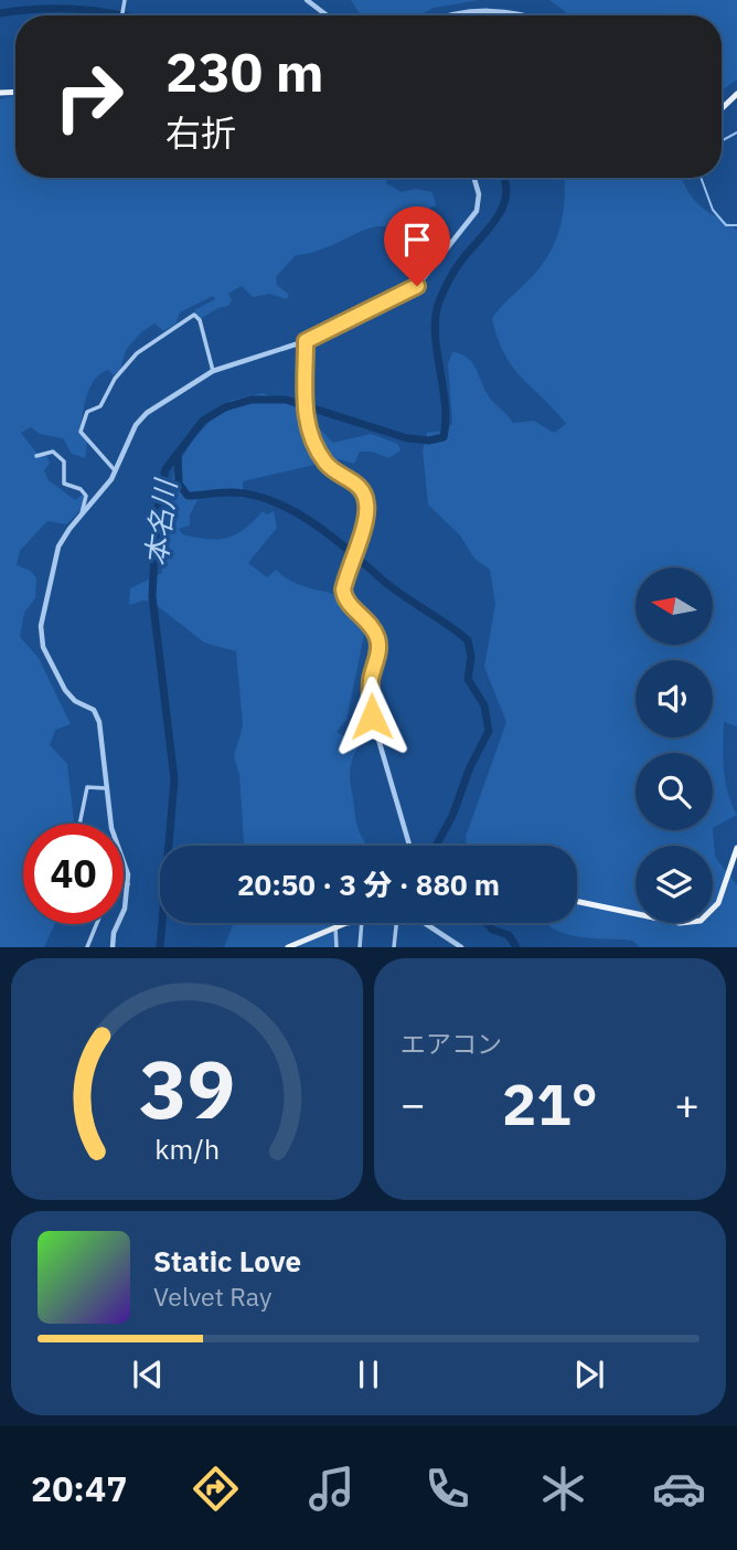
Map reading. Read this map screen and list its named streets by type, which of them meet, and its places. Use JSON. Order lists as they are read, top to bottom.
{
  "water": ["本名川"],
  "north": "left",
  "page": {
    "turn": ["230 m", "右折"],
    "limit": "40",
    "trip": "20:50 · 3 分 · 880 m",
    "tile": "エアコン",
    "heat": ["−", "21°", "+"],
    "song": ["Static Love", "Velvet Ray"],
    "tabs": "20:47",
    "gauge": ["39", "km/h"]
  }
}
